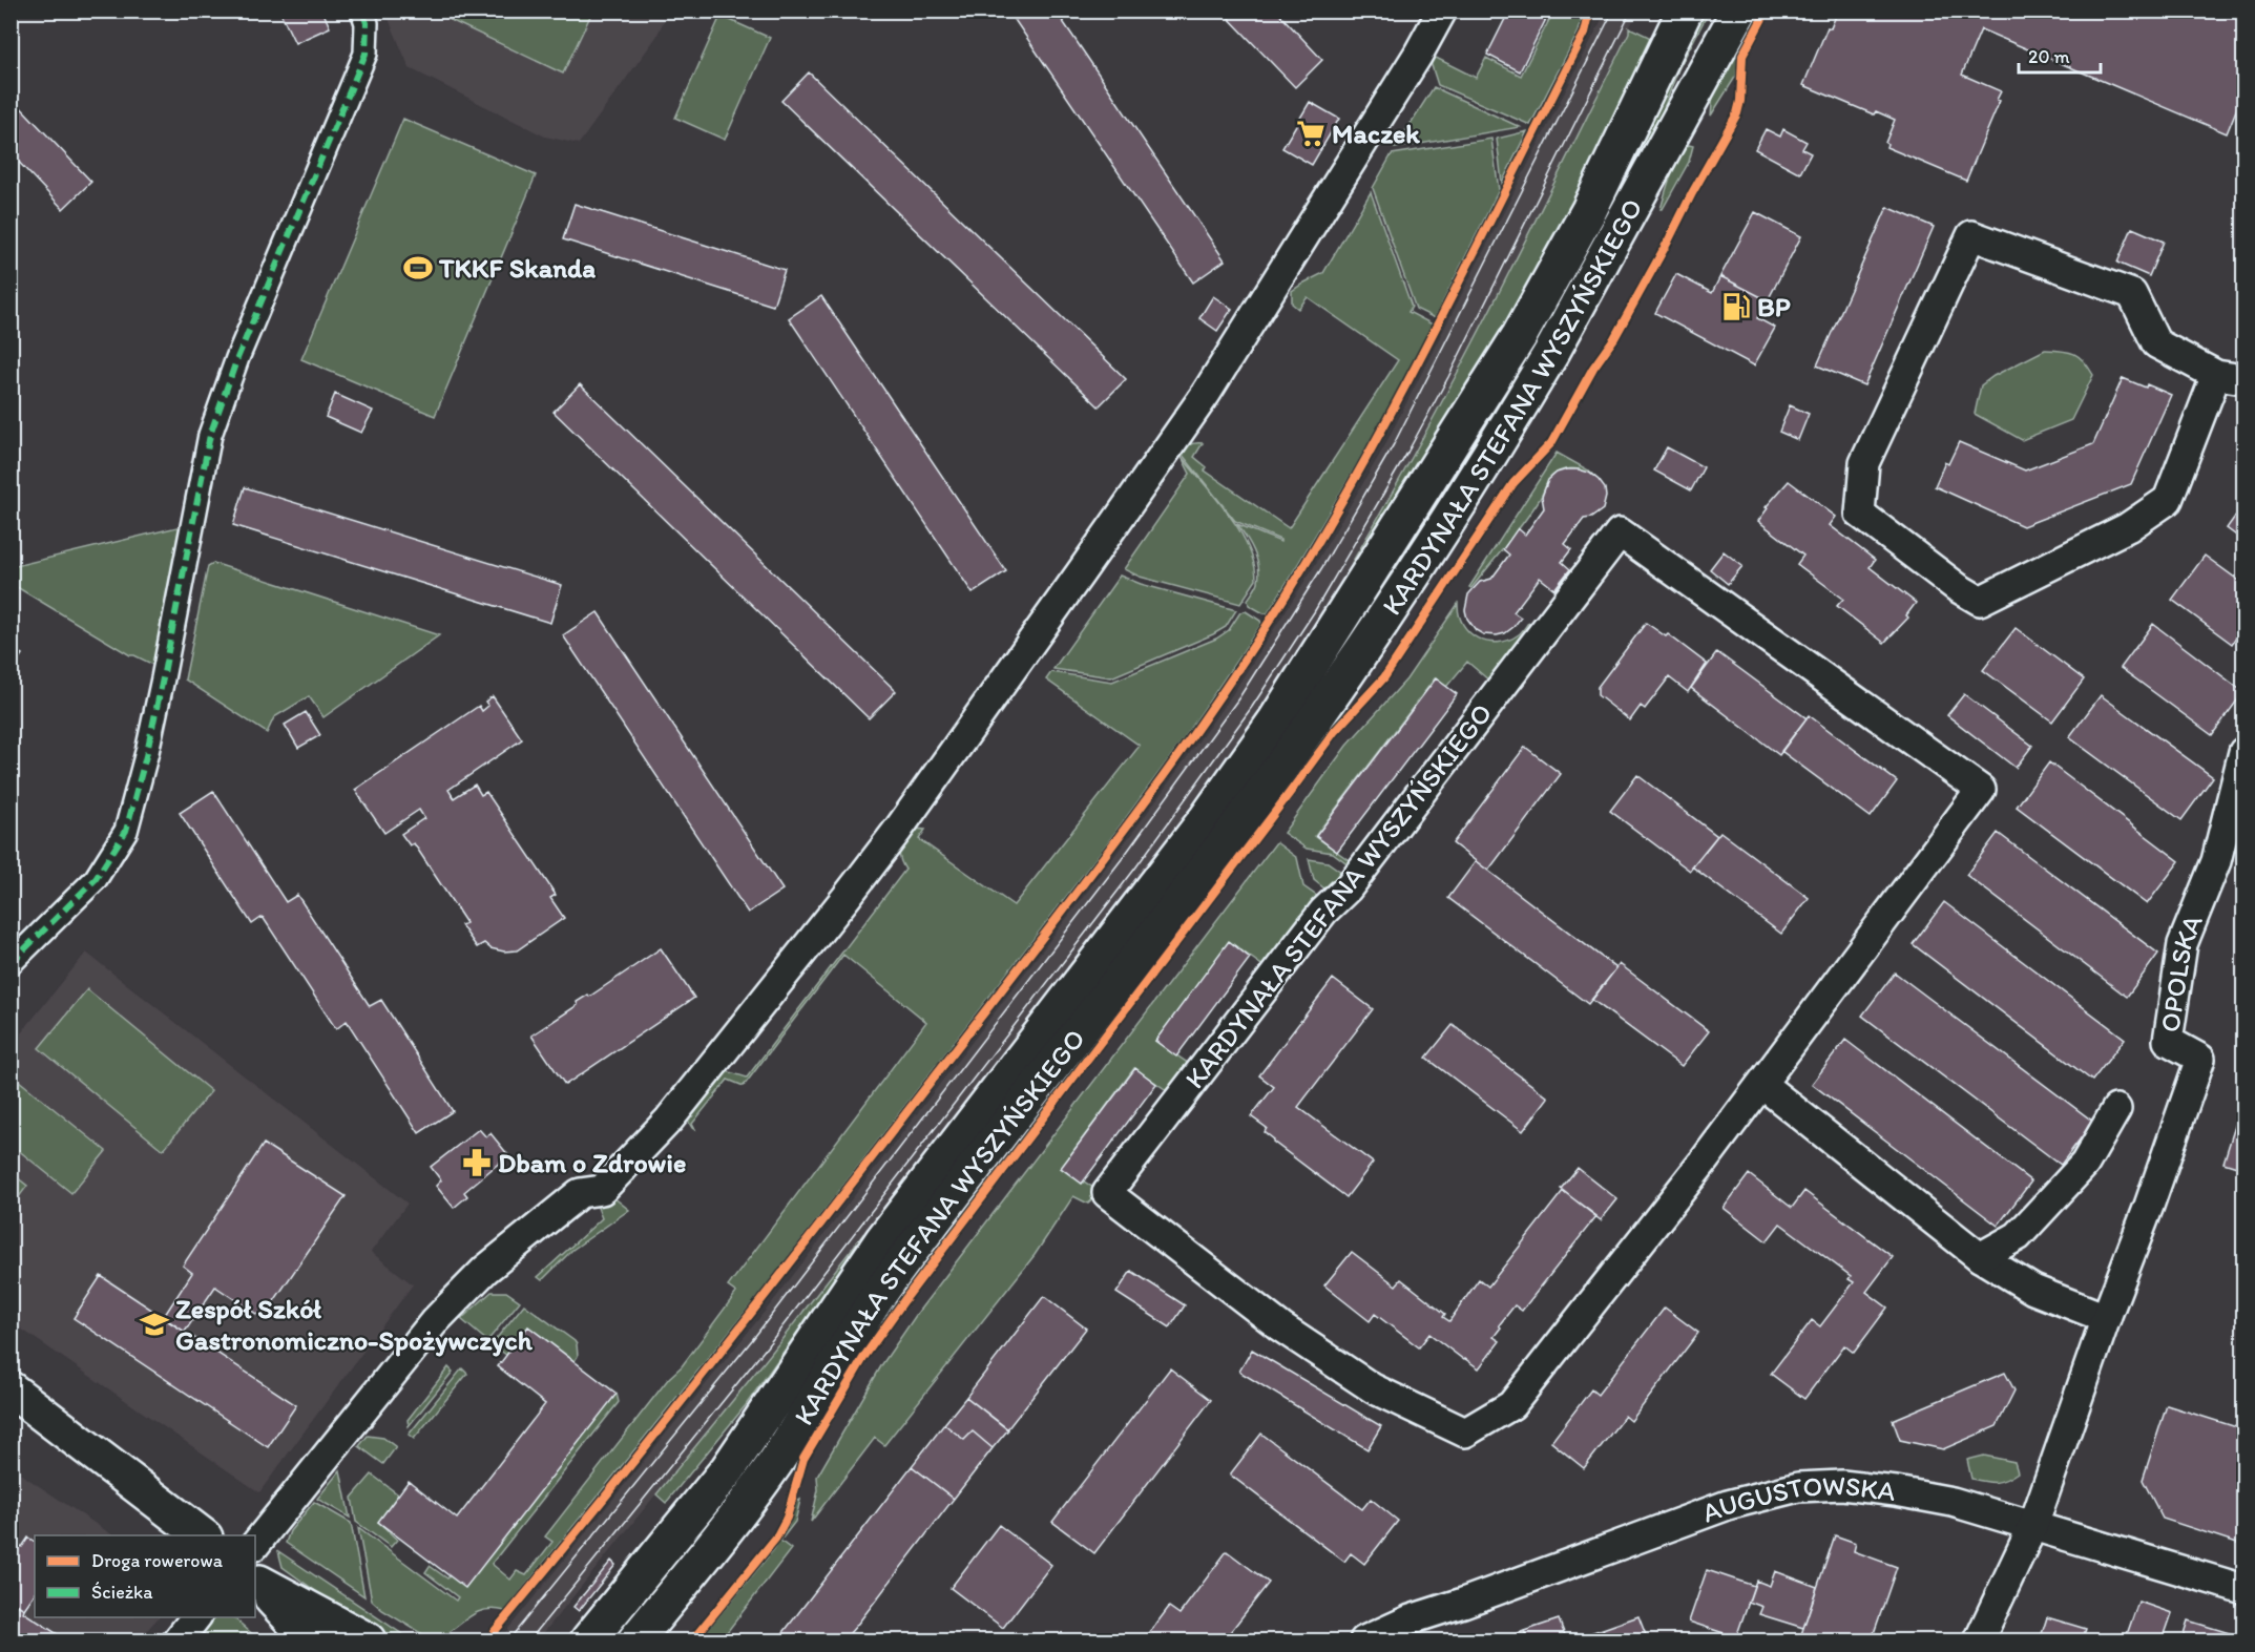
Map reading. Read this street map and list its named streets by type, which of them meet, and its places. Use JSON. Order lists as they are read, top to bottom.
{
  "streets": {
    "main road": ["KARDYNAŁA STEFANA WYSZYŃSKIEGO"],
    "street": ["OPOLSKA", "AUGUSTOWSKA"]
  },
  "places": {
    "supermarket": ["Maczek"],
    "sports": ["TKKF Skanda"],
    "fuel station": ["BP"],
    "pharmacy": ["Dbam o Zdrowie"],
    "school or university": ["Zespół Szkół Gastronomiczno-Spożywczych"]
  },
  "legend": ["Droga rowerowa", "Ścieżka"],
  "scale_bar": "20 m"
}
